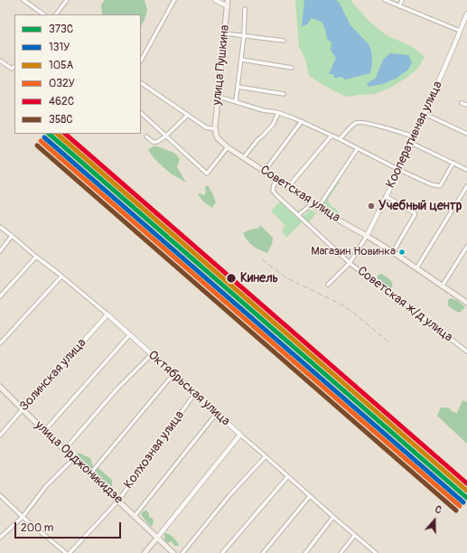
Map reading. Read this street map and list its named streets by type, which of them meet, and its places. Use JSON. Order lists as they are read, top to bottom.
{
  "streets": {
    "main road": ["улица Пушкина", "Советская улица", "улица Орджоникидзе"],
    "street": [
      "Кооперативная улица",
      "Советская ж/д улица",
      "Золинская улица",
      "Октябрьская улица",
      "Колхозная улица"
    ]
  },
  "crossings": [
    ["улица Пушкина", "Советская улица"],
    ["Кооперативная улица", "Советская улица"],
    ["Кооперативная улица", "Советская ж/д улица"],
    ["Советская улица", "Советская ж/д улица"],
    ["Золинская улица", "Октябрьская улица"],
    ["Золинская улица", "улица Орджоникидзе"],
    ["Октябрьская улица", "Колхозная улица"],
    ["Колхозная улица", "улица Орджоникидзе"]
  ],
  "places": ["Учебный центр", "Магазин Новинка", "Кинель"],
  "lines": [
    "transit line 373C",
    "transit line 105А",
    "transit line 462С",
    "transit line 131У",
    "transit line 032У",
    "transit line 358С"
  ],
  "legend": [
    "373C",
    "131У",
    "105А",
    "032У",
    "462С",
    "358С"
  ],
  "scale_bar": "200 m",
  "north": "top"
}
